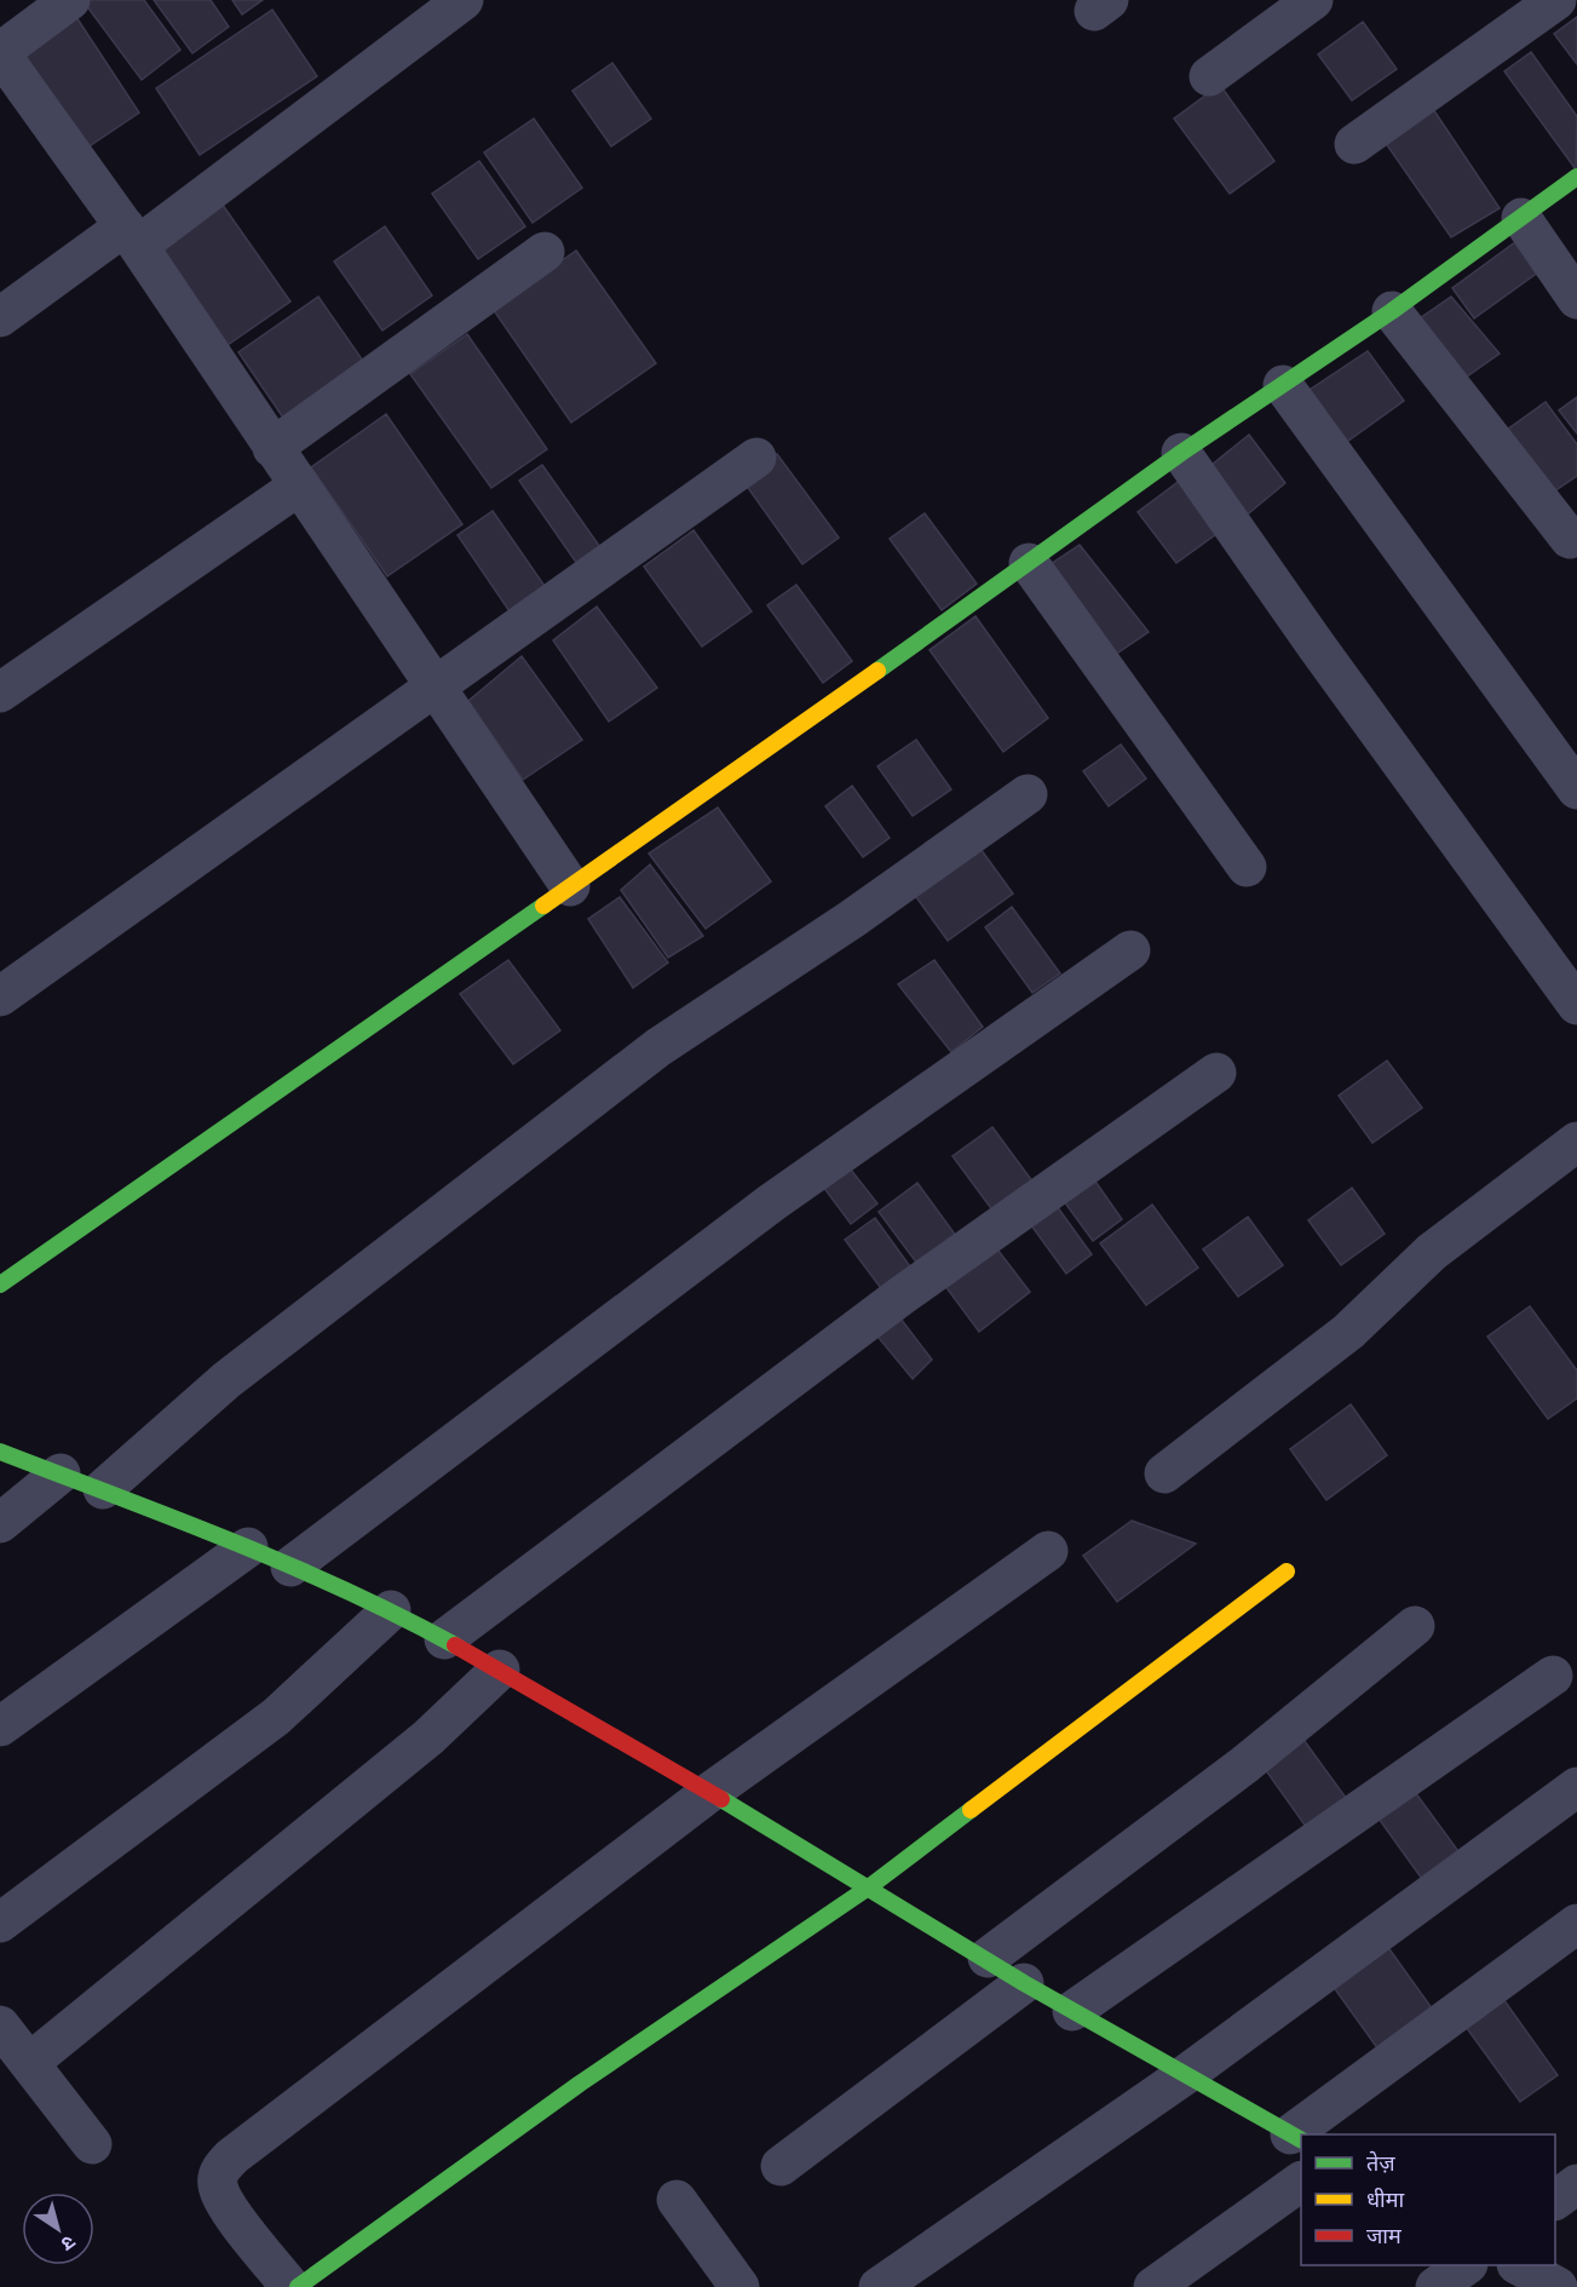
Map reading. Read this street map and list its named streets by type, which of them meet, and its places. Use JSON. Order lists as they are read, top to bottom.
{
  "legend": ["तेज़", "धीमा", "जाम"],
  "north": "bottom right"
}
